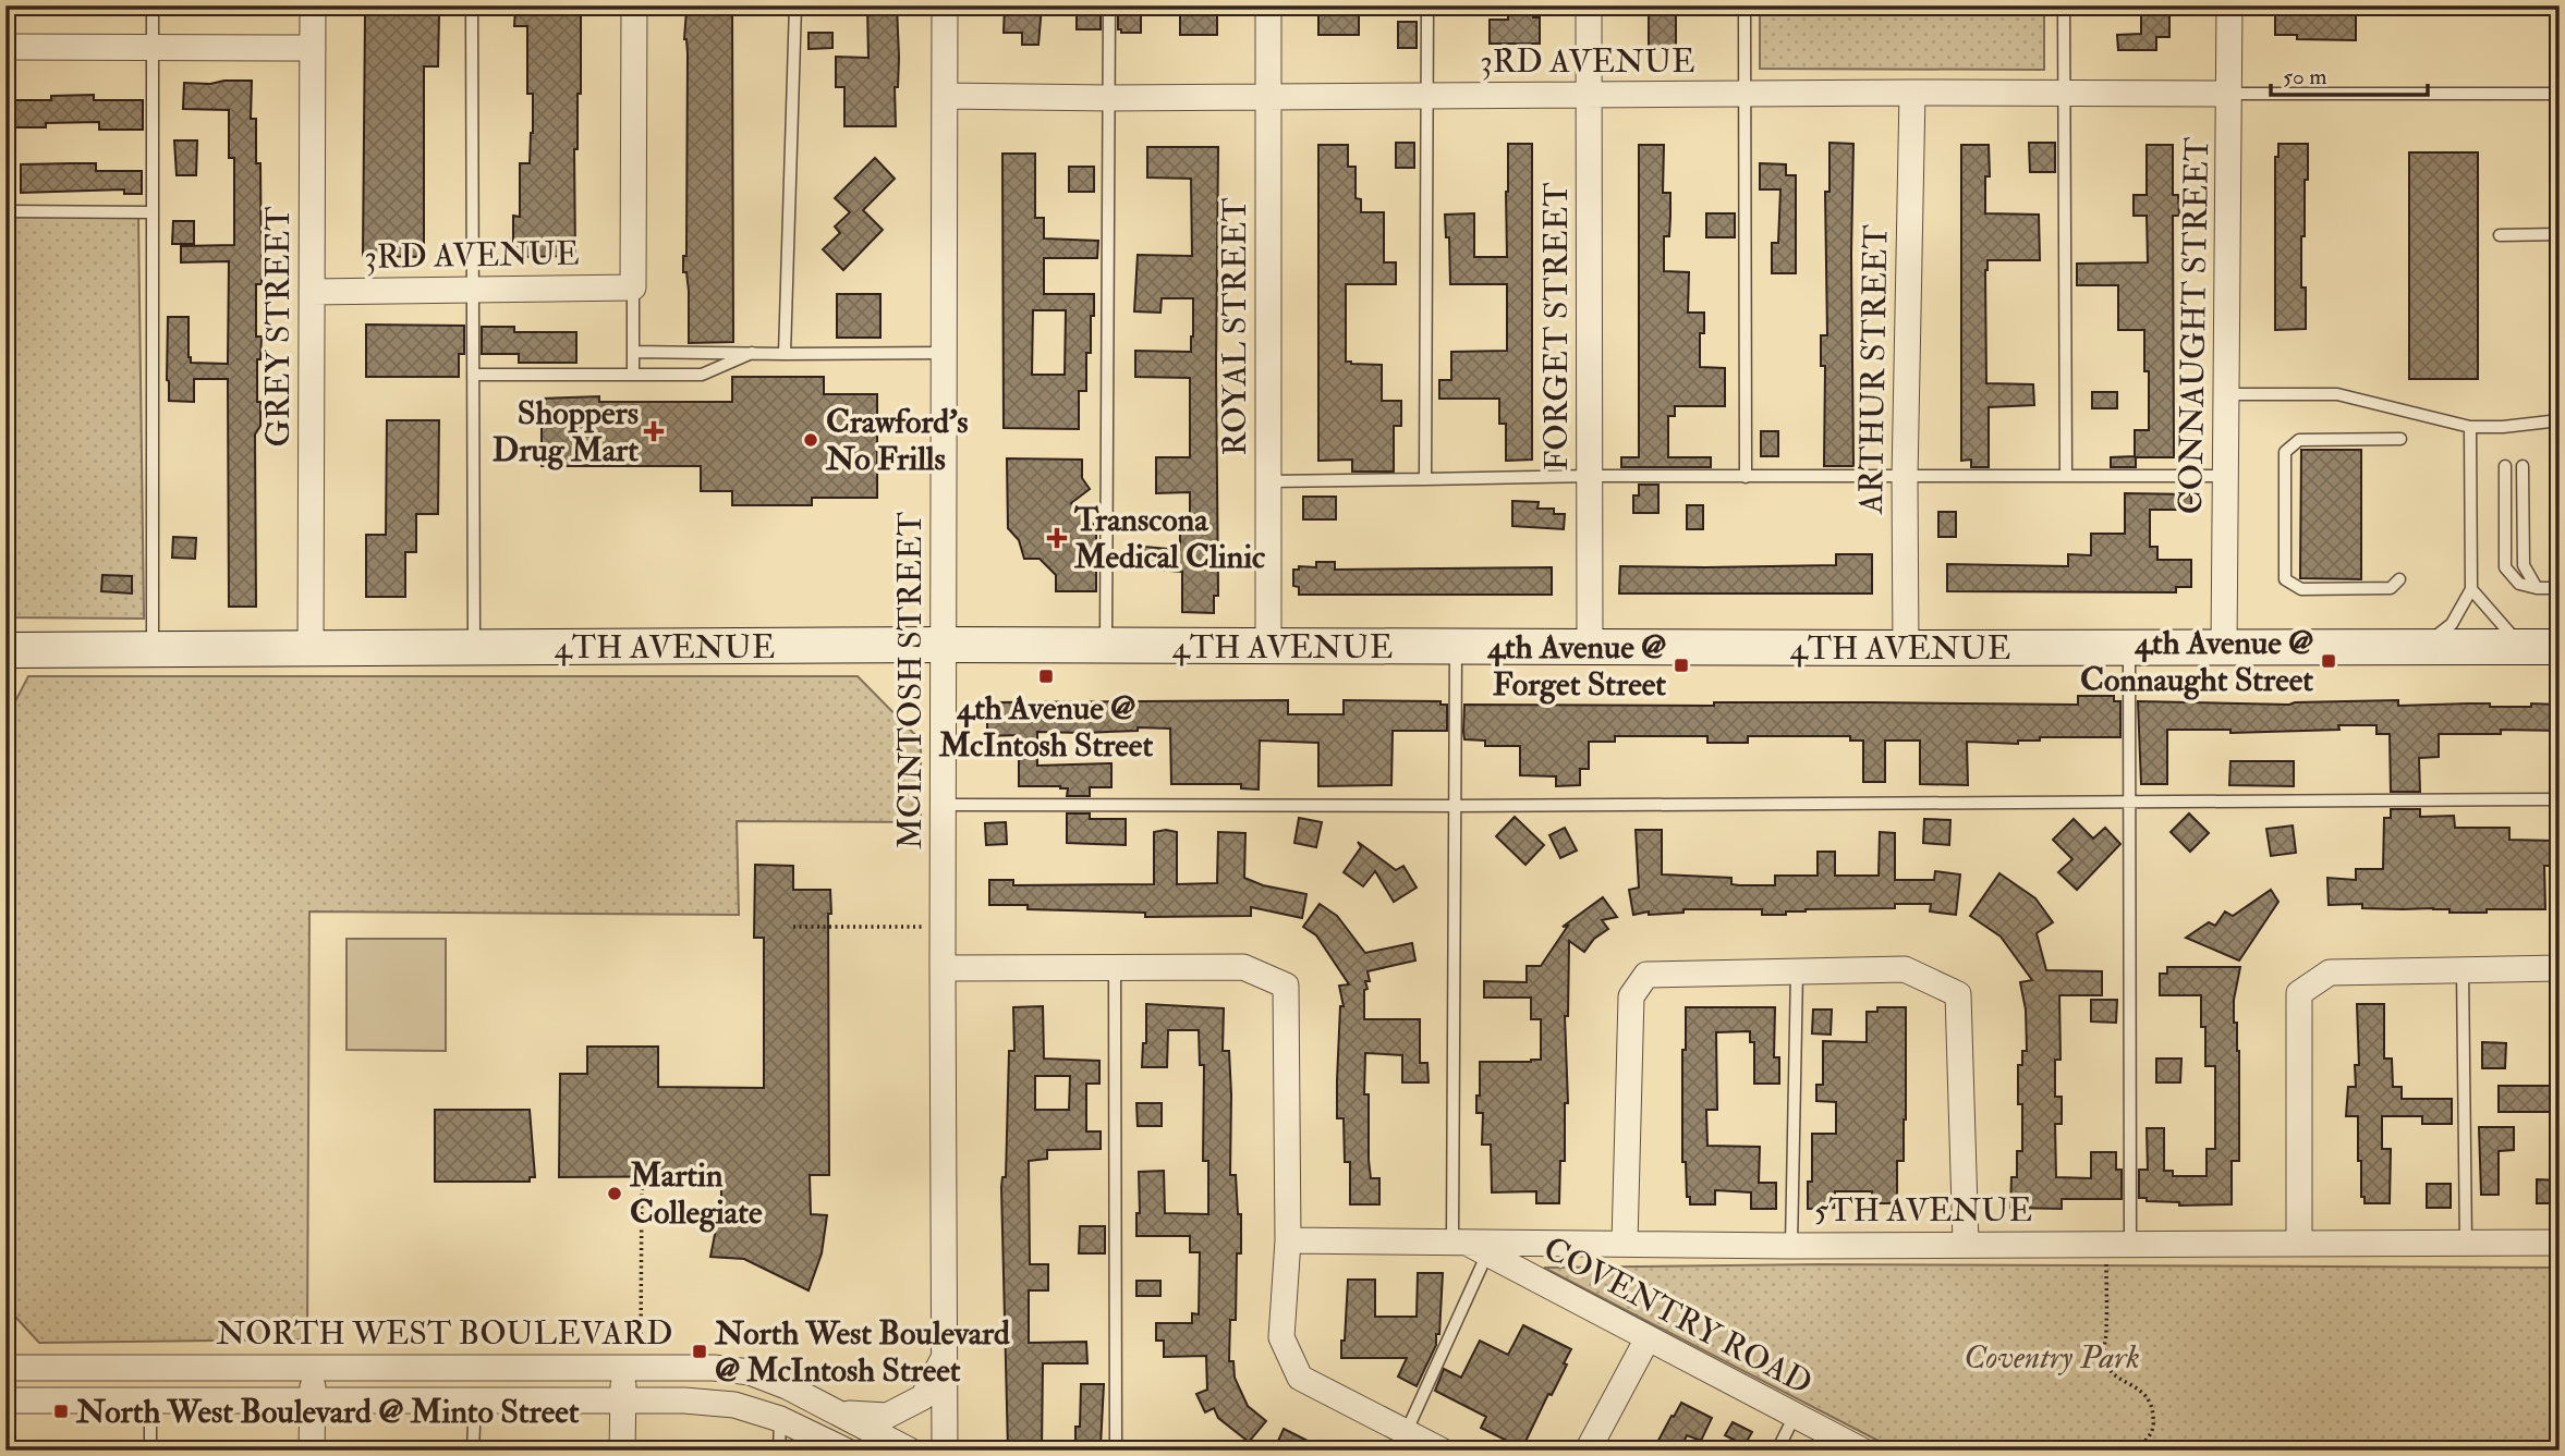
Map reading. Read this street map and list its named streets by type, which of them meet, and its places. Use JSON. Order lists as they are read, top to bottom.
{
  "streets": {
    "street": [
      "3RD AVENUE",
      "CONNAUGHT STREET",
      "GREY STREET",
      "ROYAL STREET",
      "FORGET STREET",
      "ARTHUR STREET",
      "4TH AVENUE",
      "MCINTOSH STREET",
      "5TH AVENUE",
      "COVENTRY ROAD",
      "NORTH WEST BOULEVARD"
    ]
  },
  "crossings": [
    ["3RD AVENUE", "CONNAUGHT STREET"],
    ["3RD AVENUE", "GREY STREET"],
    ["3RD AVENUE", "ROYAL STREET"],
    ["3RD AVENUE", "FORGET STREET"],
    ["3RD AVENUE", "ARTHUR STREET"],
    ["3RD AVENUE", "MCINTOSH STREET"],
    ["CONNAUGHT STREET", "4TH AVENUE"],
    ["GREY STREET", "4TH AVENUE"],
    ["ROYAL STREET", "4TH AVENUE"],
    ["FORGET STREET", "4TH AVENUE"],
    ["ARTHUR STREET", "4TH AVENUE"],
    ["4TH AVENUE", "MCINTOSH STREET"],
    ["MCINTOSH STREET", "NORTH WEST BOULEVARD"],
    ["5TH AVENUE", "COVENTRY ROAD"]
  ],
  "parks": ["Coventry Park"],
  "places": {
    "health": ["Shoppers Drug Mart", "Transcona Medical Clinic"],
    "other": ["Crawford's No Frills", "Martin Collegiate"],
    "transit": [
      "4th Avenue @ Connaught Street",
      "4th Avenue @ Forget Street",
      "4th Avenue @ McIntosh Street",
      "North West Boulevard @ McIntosh Street",
      "North West Boulevard @ Minto Street"
    ]
  },
  "scale_bar": "50 m"
}
